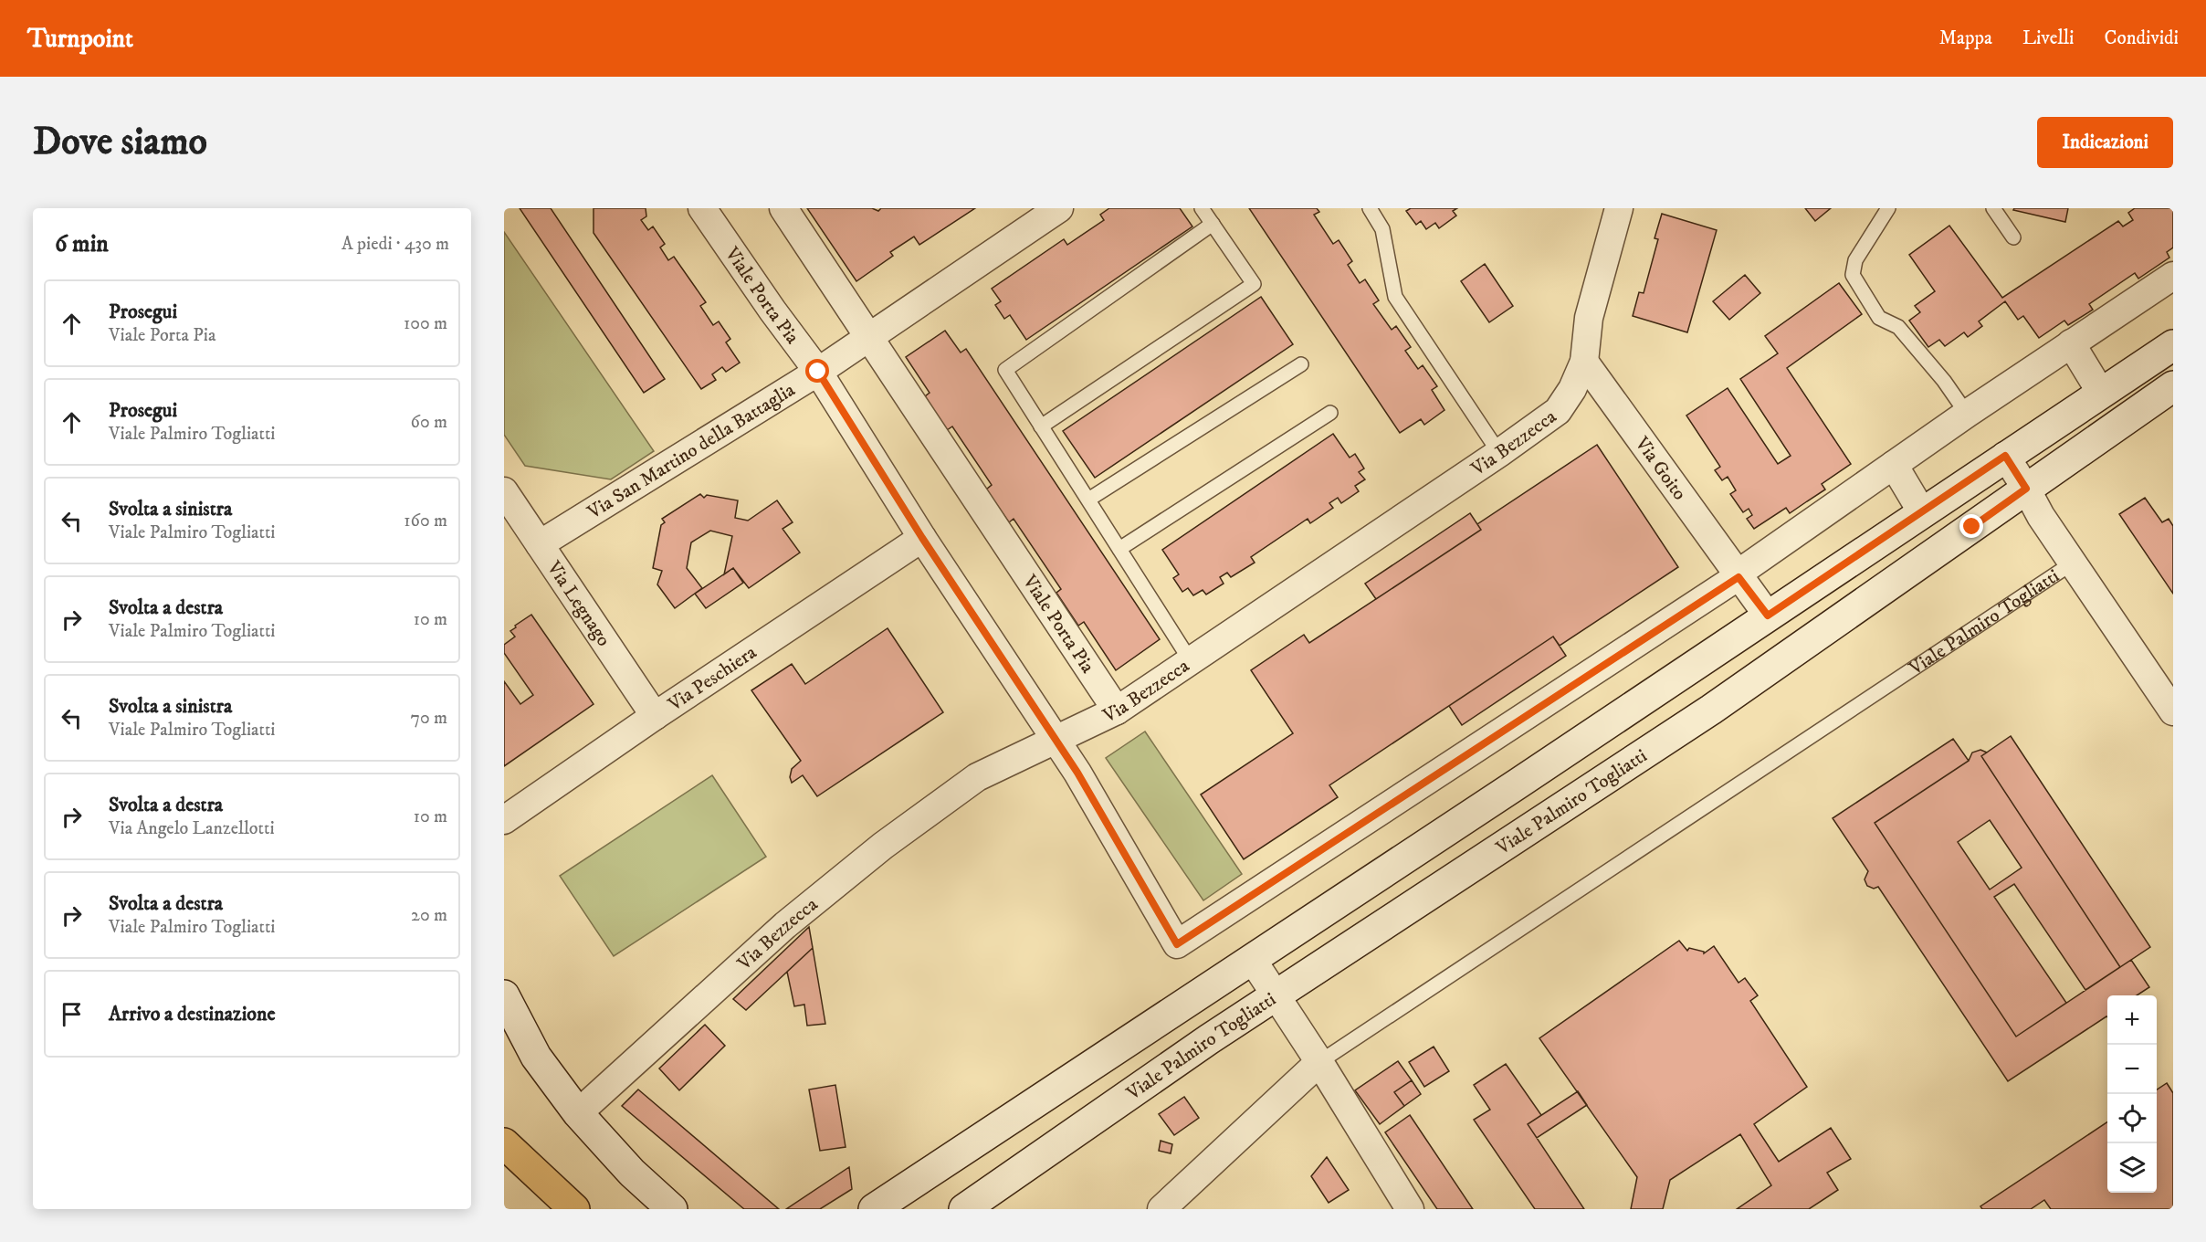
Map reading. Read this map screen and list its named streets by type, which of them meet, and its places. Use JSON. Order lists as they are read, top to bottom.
{
  "streets": {
    "street": [
      "Viale Porta Pia",
      "Via Bezzecca",
      "Via San Martino della Battaglia",
      "Via Goito",
      "Via Legnago",
      "Viale Palmiro Togliatti",
      "Via Peschiera"
    ]
  },
  "crossings": [
    ["Viale Porta Pia", "Via Bezzecca"],
    ["Viale Porta Pia", "Via San Martino della Battaglia"],
    ["Viale Porta Pia", "Via Peschiera"],
    ["Via Bezzecca", "Via Goito"],
    ["Via San Martino della Battaglia", "Via Legnago"],
    ["Via Legnago", "Via Peschiera"]
  ],
  "page": {
    "header": "Turnpoint",
    "nav": ["Mappa", "Livelli", "Condividi"],
    "buttons": "Indicazioni",
    "title": "Dove siamo",
    "heading": ["6 min", "A piedi · 430 m"],
    "list": [
      ["Prosegui", "Viale Porta Pia", "100 m"],
      ["Prosegui", "Viale Palmiro Togliatti", "60 m"],
      ["Svolta a sinistra", "Viale Palmiro Togliatti", "160 m"],
      ["Svolta a destra", "Viale Palmiro Togliatti", "10 m"],
      ["Svolta a sinistra", "Viale Palmiro Togliatti", "70 m"],
      ["Svolta a destra", "Via Angelo Lanzellotti", "10 m"],
      ["Svolta a destra", "Viale Palmiro Togliatti", "20 m"],
      "Arrivo a destinazione"
    ],
    "map_buttons": ["+", "−"]
  }
}
